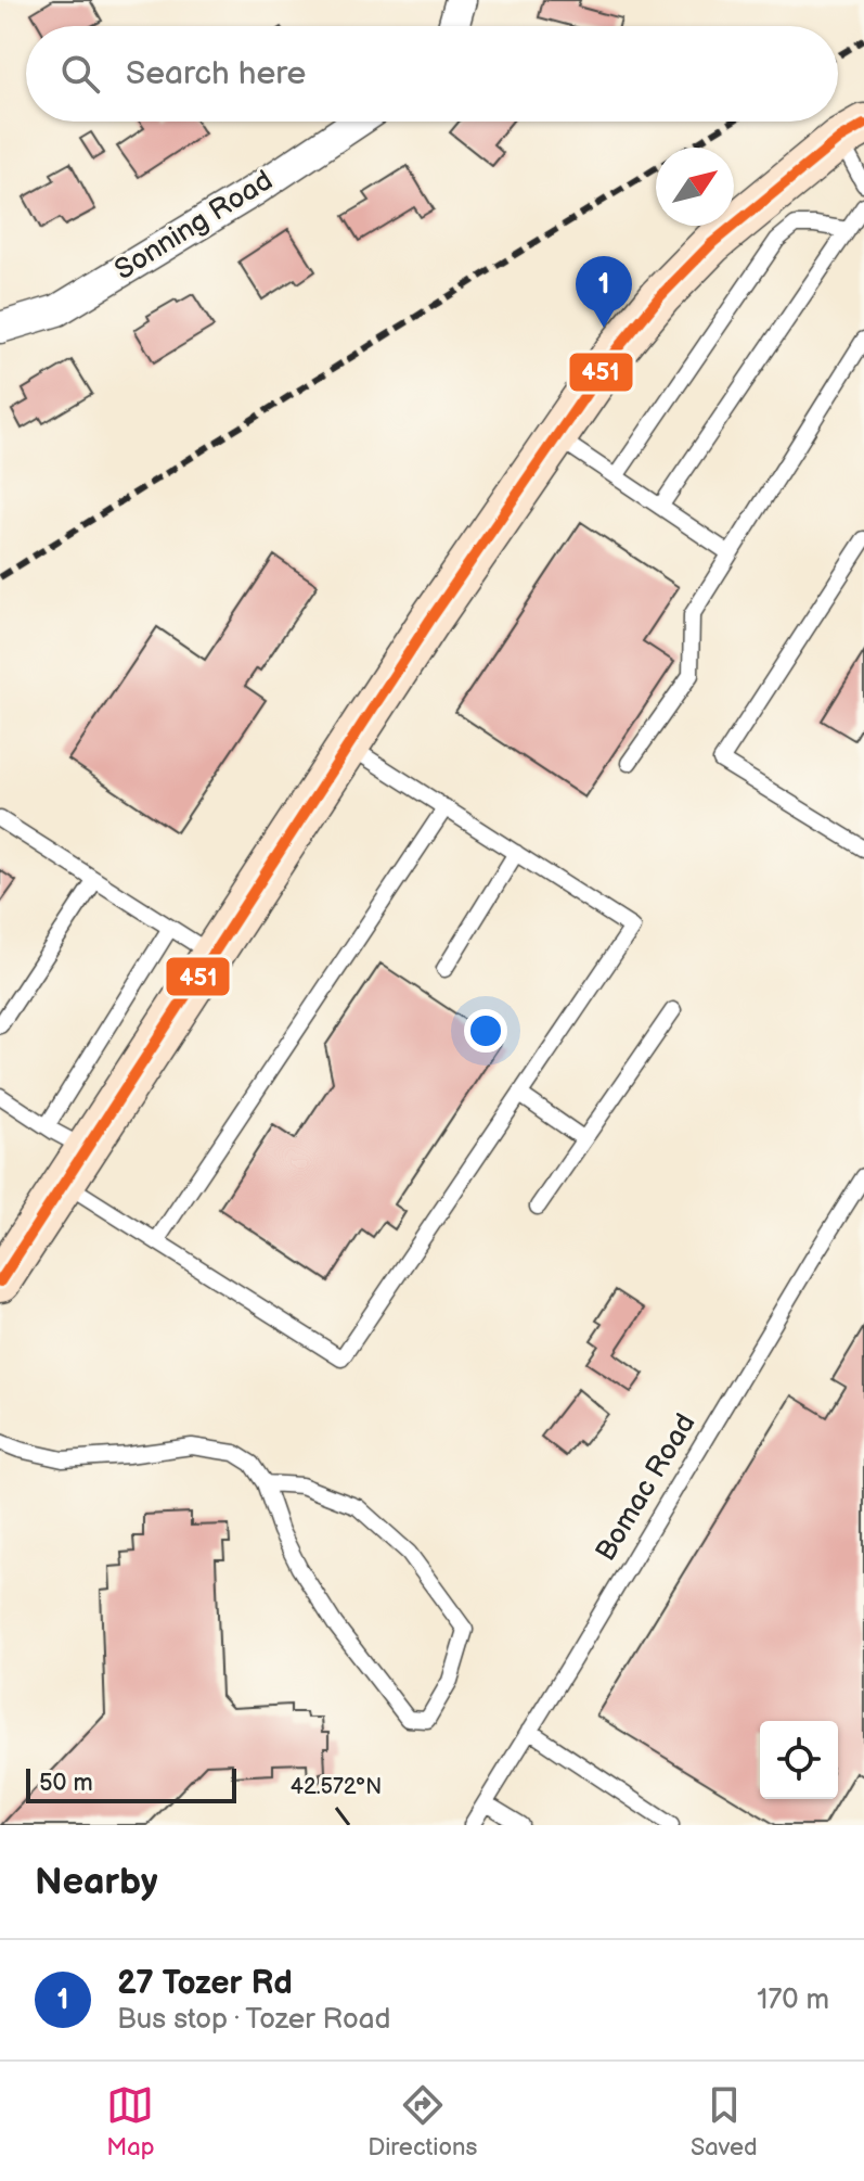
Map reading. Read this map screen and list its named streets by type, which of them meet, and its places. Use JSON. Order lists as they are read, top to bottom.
{
  "streets": {
    "street": ["Sonning Road"],
    "lane": ["Bomac Road"]
  },
  "lines": ["transit line 451"],
  "scale_bar": "50 m",
  "north": "top right",
  "page": {
    "search": "Search here",
    "pins": "1",
    "scale": "50 m",
    "heading": "Nearby",
    "list": [
      {
        "mark": "1",
        "name": "27 Tozer Rd",
        "note": "Bus stop · Tozer Road",
        "value": "170 m"
      }
    ],
    "nav": ["Map", "Directions", "Saved"]
  },
  "coordinates": ["42.572°N"]
}
